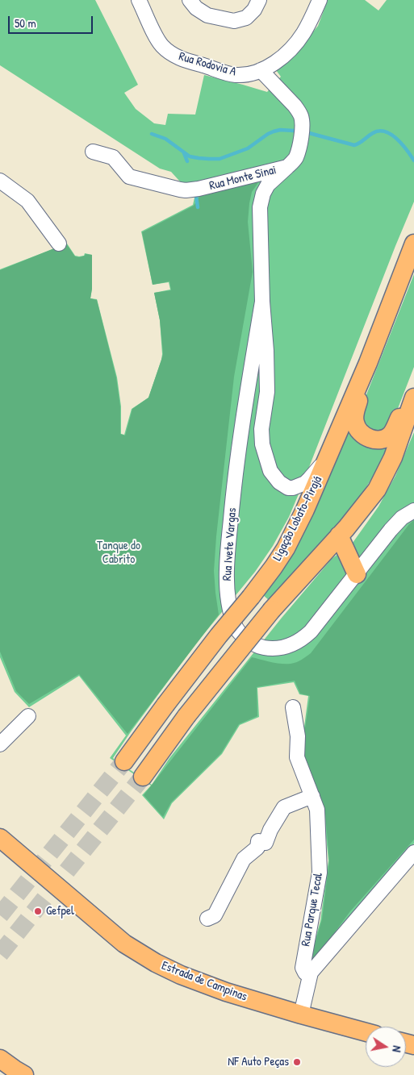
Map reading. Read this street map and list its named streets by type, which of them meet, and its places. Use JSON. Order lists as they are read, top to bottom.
{
  "streets": {
    "main road": ["Ligação Lobato-Pirajá", "Estrada de Campinas"],
    "street": [
      "Rua Rodovia A",
      "Rua Monte Sinai",
      "Rua Ivete Vargas",
      "Rua Parque Tecal"
    ]
  },
  "crossings": [
    ["Rua Rodovia A", "Rua Monte Sinai"],
    ["Rua Monte Sinai", "Rua Ivete Vargas"],
    ["Ligação Lobato-Pirajá", "Rua Ivete Vargas"],
    ["Rua Parque Tecal", "Estrada de Campinas"]
  ],
  "parks": ["Tanque do Cabrito"],
  "places": ["Gefpel", "NF Auto Peças"],
  "scale_bar": "50 m",
  "north": "right"
}
